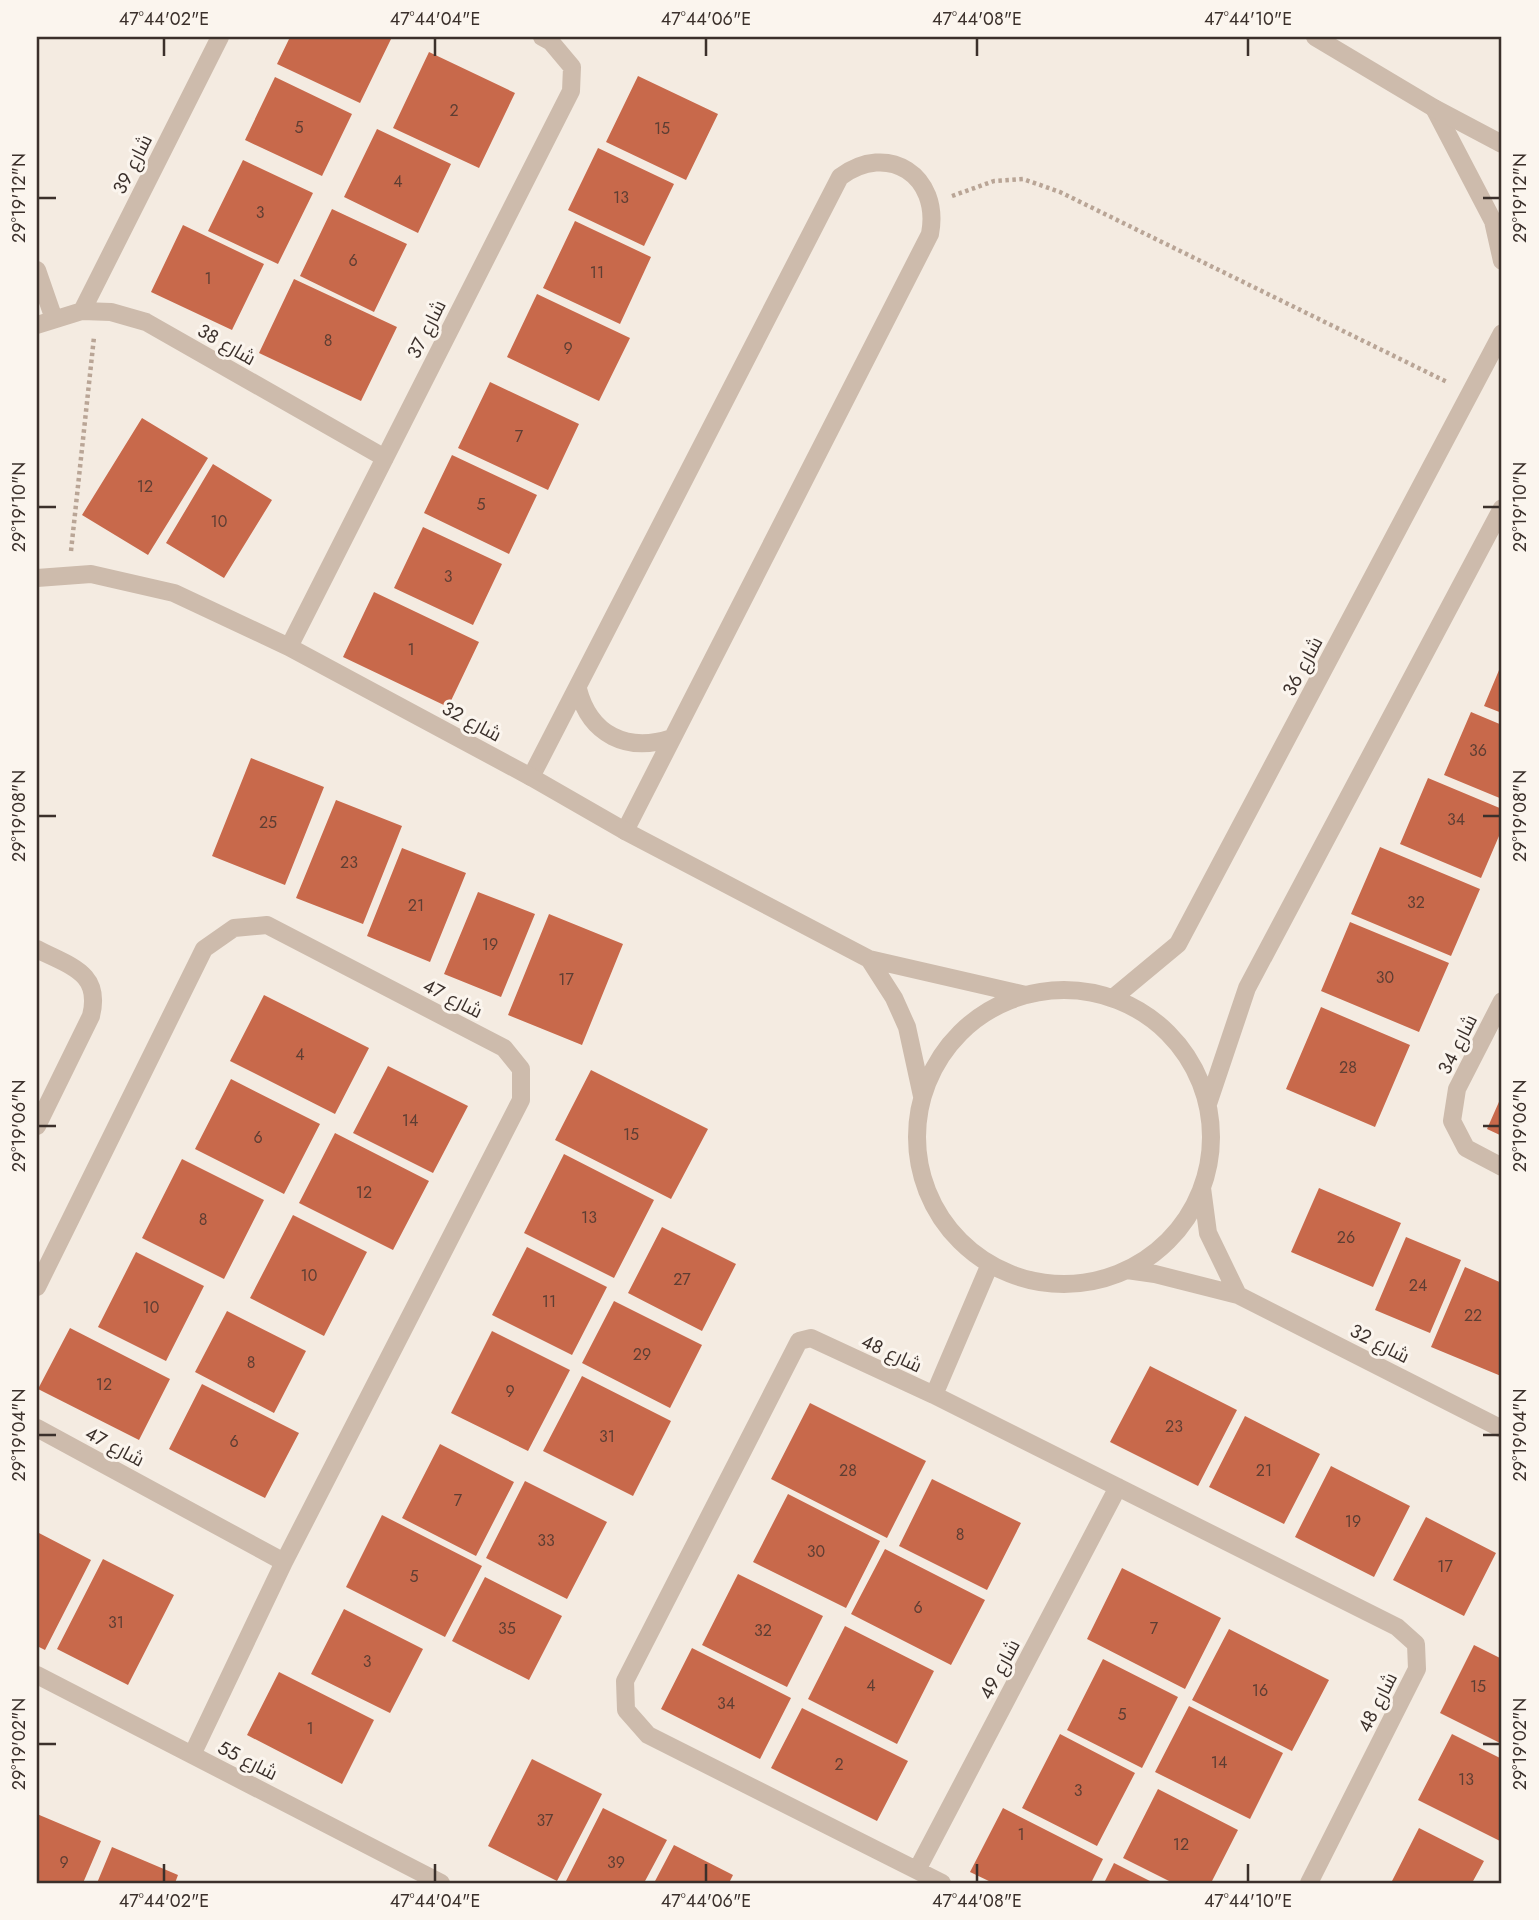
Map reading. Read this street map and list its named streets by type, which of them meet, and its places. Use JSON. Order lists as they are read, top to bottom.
{
  "streets": {
    "street": [
      "شارع 39",
      "شارع 37",
      "شارع 38",
      "شارع 36",
      "شارع 32",
      "شارع 47",
      "شارع 34",
      "شارع 48",
      "شارع 49",
      "شارع 55"
    ]
  },
  "crossings": [
    ["شارع 39", "شارع 38"],
    ["شارع 37", "شارع 38"],
    ["شارع 37", "شارع 32"],
    ["شارع 47", "شارع 55"],
    ["شارع 48", "شارع 49"]
  ],
  "house_numbers": [
    "2",
    "5",
    "15",
    "4",
    "13",
    "3",
    "6",
    "11",
    "1",
    "8",
    "9",
    "7",
    "12",
    "5",
    "10",
    "3",
    "1",
    "36",
    "34",
    "25",
    "23",
    "32",
    "21",
    "19",
    "30",
    "17",
    "4",
    "28",
    "14",
    "15",
    "6",
    "12",
    "13",
    "8",
    "26",
    "10",
    "27",
    "24",
    "11",
    "10",
    "22",
    "29",
    "8",
    "12",
    "9",
    "23",
    "31",
    "6",
    "28",
    "21",
    "7",
    "19",
    "8",
    "33",
    "30",
    "17",
    "5",
    "6",
    "31",
    "35",
    "7",
    "32",
    "3",
    "4",
    "15",
    "16",
    "34",
    "5",
    "1",
    "14",
    "2",
    "13",
    "3",
    "37",
    "1",
    "12",
    "9",
    "39"
  ],
  "coordinates": [
    "47°44'02\"E",
    "47°44'04\"E",
    "47°44'06\"E",
    "47°44'08\"E",
    "47°44'10\"E",
    "29°19'12\"N",
    "29°19'10\"N",
    "29°19'08\"N",
    "29°19'06\"N",
    "29°19'04\"N",
    "29°19'02\"N"
  ]
}
